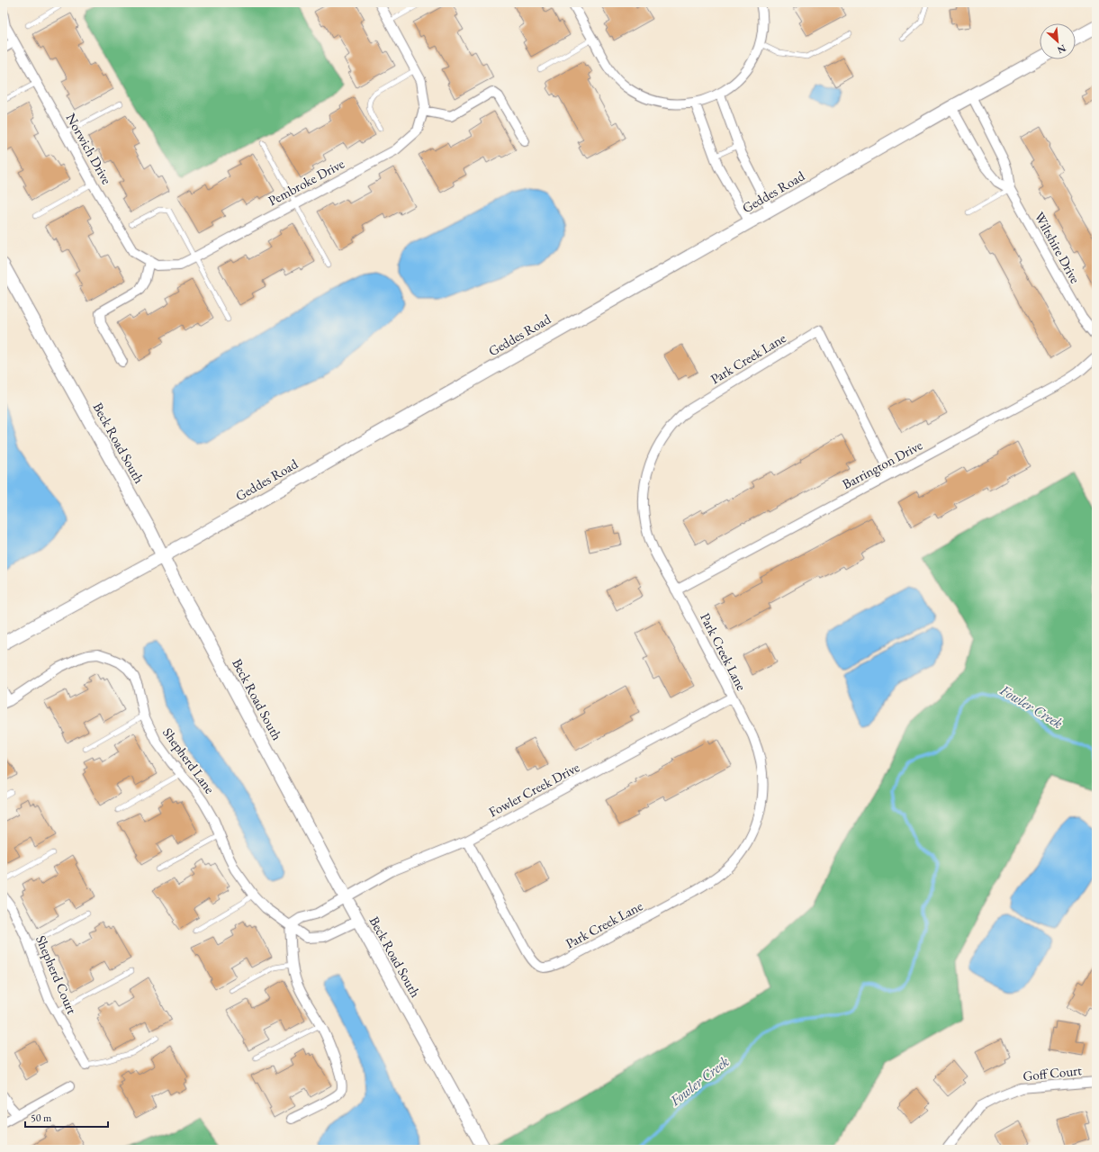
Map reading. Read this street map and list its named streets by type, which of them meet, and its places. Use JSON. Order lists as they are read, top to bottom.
{
  "streets": {
    "main road": ["Geddes Road", "Beck Road South"],
    "street": [
      "Norwich Drive",
      "Pembroke Drive",
      "Wiltshire Drive",
      "Park Creek Lane",
      "Barrington Drive",
      "Shepherd Lane",
      "Fowler Creek Drive",
      "Shepherd Court",
      "Goff Court"
    ]
  },
  "crossings": [
    ["Norwich Drive", "Pembroke Drive"],
    ["Geddes Road", "Wiltshire Drive"],
    ["Geddes Road", "Beck Road South"],
    ["Park Creek Lane", "Barrington Drive"],
    ["Park Creek Lane", "Fowler Creek Drive"],
    ["Beck Road South", "Shepherd Lane"],
    ["Beck Road South", "Fowler Creek Drive"]
  ],
  "water": ["Fowler Creek"],
  "scale_bar": "50 m",
  "north": "bottom right"
}
